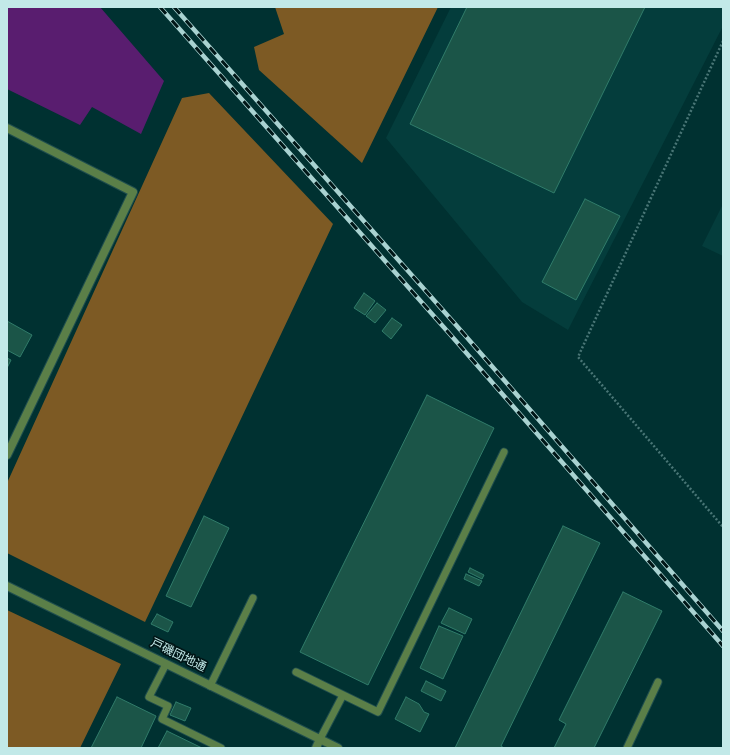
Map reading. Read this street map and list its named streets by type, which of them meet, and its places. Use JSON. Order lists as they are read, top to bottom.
{
  "streets": {
    "street": ["戸磯団地通"]
  }
}
